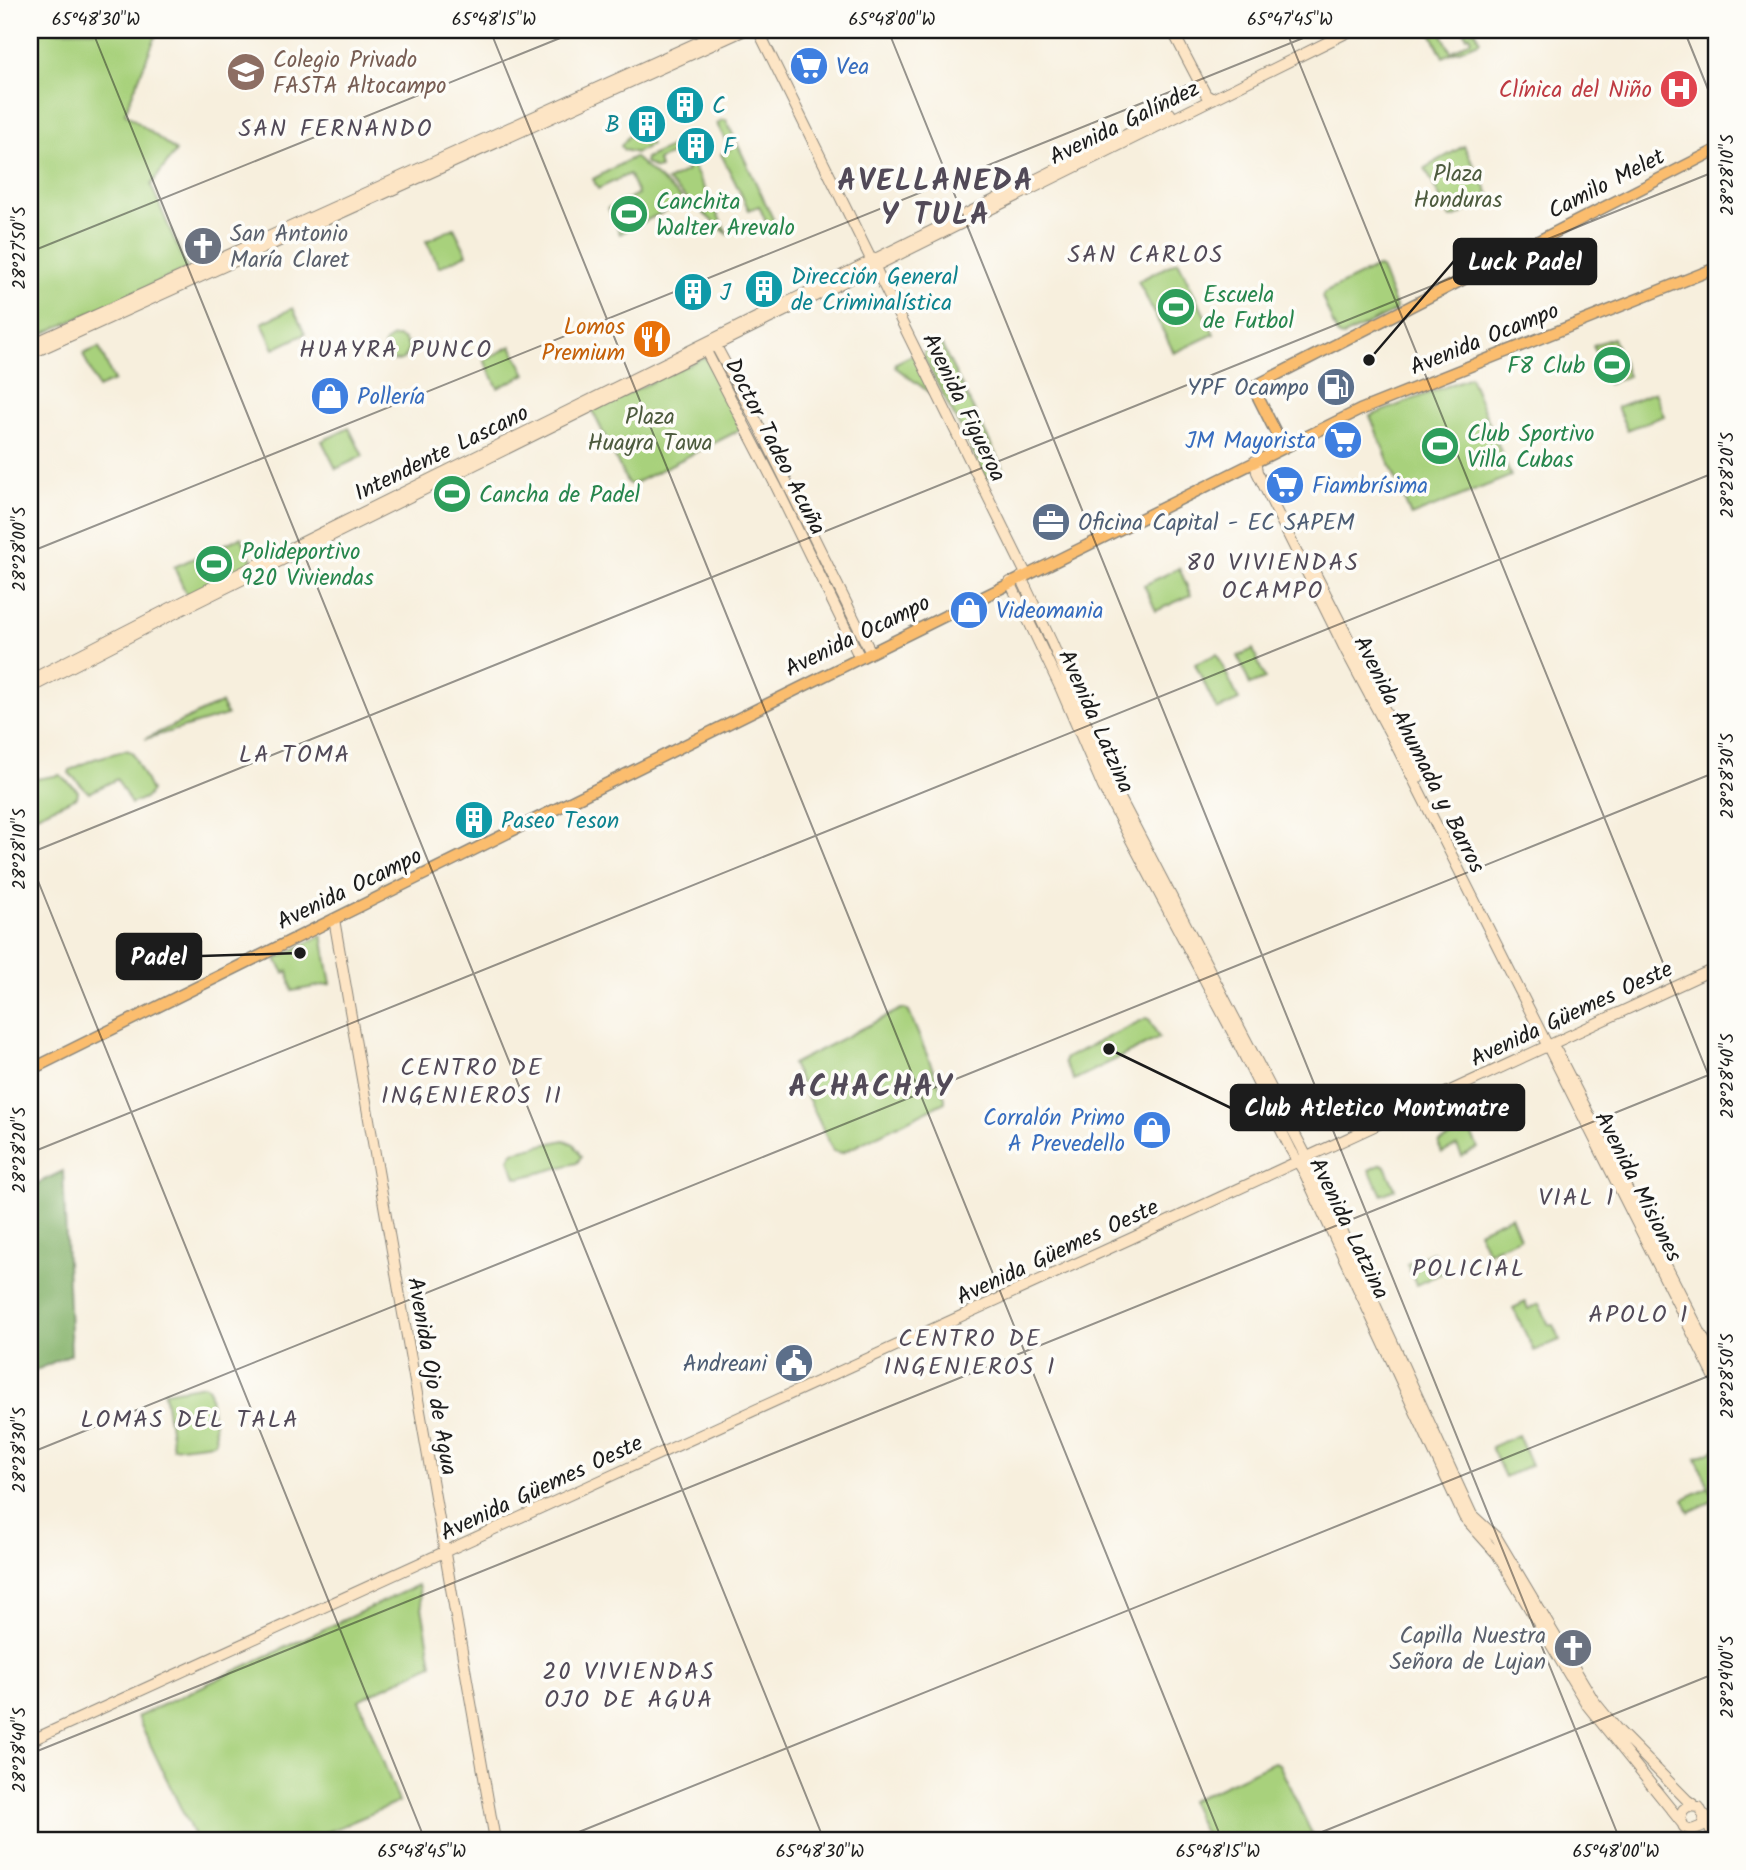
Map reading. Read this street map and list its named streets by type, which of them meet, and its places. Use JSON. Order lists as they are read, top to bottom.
{
  "streets": {
    "main road": [
      "Avenida Galíndez",
      "Camilo Melet",
      "Avenida Ocampo",
      "Avenida Figueroa",
      "Doctor Tadeo Acuña",
      "Intendente Lascano",
      "Avenida Latzina",
      "Avenida Ahumada y Barros",
      "Avenida Güemes Oeste",
      "Avenida Misiones",
      "Avenida Ojo de Agua"
    ]
  },
  "crossings": [
    ["Avenida Galíndez", "Avenida Figueroa"],
    ["Avenida Galíndez", "Intendente Lascano"],
    ["Camilo Melet", "Avenida Ocampo"],
    ["Avenida Ocampo", "Avenida Figueroa"],
    ["Avenida Ocampo", "Doctor Tadeo Acuña"],
    ["Avenida Ocampo", "Avenida Latzina"],
    ["Avenida Ocampo", "Avenida Ahumada y Barros"],
    ["Avenida Ocampo", "Avenida Ojo de Agua"],
    ["Avenida Figueroa", "Intendente Lascano"],
    ["Avenida Figueroa", "Avenida Latzina"],
    ["Doctor Tadeo Acuña", "Intendente Lascano"],
    ["Avenida Latzina", "Avenida Güemes Oeste"],
    ["Avenida Ahumada y Barros", "Avenida Güemes Oeste"],
    ["Avenida Ahumada y Barros", "Avenida Misiones"],
    ["Avenida Güemes Oeste", "Avenida Misiones"],
    ["Avenida Güemes Oeste", "Avenida Ojo de Agua"]
  ],
  "districts": [
    "SAN FERNANDO",
    "AVELLANEDA Y TULA",
    "SAN CARLOS",
    "HUAYRA PUNCO",
    "80 VIVIENDAS OCAMPO",
    "LA TOMA",
    "CENTRO DE INGENIEROS II",
    "ACHACHAY",
    "VIAL 1",
    "POLICIAL",
    "APOLO 1",
    "CENTRO DE INGENIEROS I",
    "LOMAS DEL TALA",
    "20 VIVIENDAS OJO DE AGUA"
  ],
  "parks": ["Plaza Honduras", "Plaza Huayra Tawa"],
  "places": {
    "supermarket": ["Vea", "JM Mayorista", "Fiambrísima"],
    "school or university": ["Colegio Privado FASTA Altocampo"],
    "hospital": ["Clínica del Niño"],
    "building": [
      "C",
      "B",
      "F",
      "Dirección General de Criminalística",
      "J",
      "Paseo Teson"
    ],
    "sports": [
      "Canchita Walter Arevalo",
      "Escuela de Futbol",
      "F8 Club",
      "Club Sportivo Villa Cubas",
      "Cancha de Padel",
      "Polideportivo 920 Viviendas"
    ],
    "church": ["San Antonio María Claret", "Capilla Nuestra Señora de Lujan"],
    "restaurant": ["Lomos Premium"],
    "other": ["Luck Padel", "Padel", "Club Atletico Montmatre"],
    "fuel station": ["YPF Ocampo"],
    "shop": ["Pollería", "Videomania", "Corralón Primo A Prevedello"],
    "office": ["Oficina Capital - EC SAPEM"],
    "public building": ["Andreani"]
  },
  "coordinates": [
    "65°48'30\"W",
    "65°48'15\"W",
    "65°48'00\"W",
    "65°47'45\"W",
    "28°28'10\"S",
    "28°27'50\"S",
    "28°28'20\"S",
    "28°28'00\"S",
    "28°28'30\"S",
    "28°28'40\"S",
    "28°28'50\"S",
    "28°29'00\"S",
    "65°48'45\"W"
  ]
}
